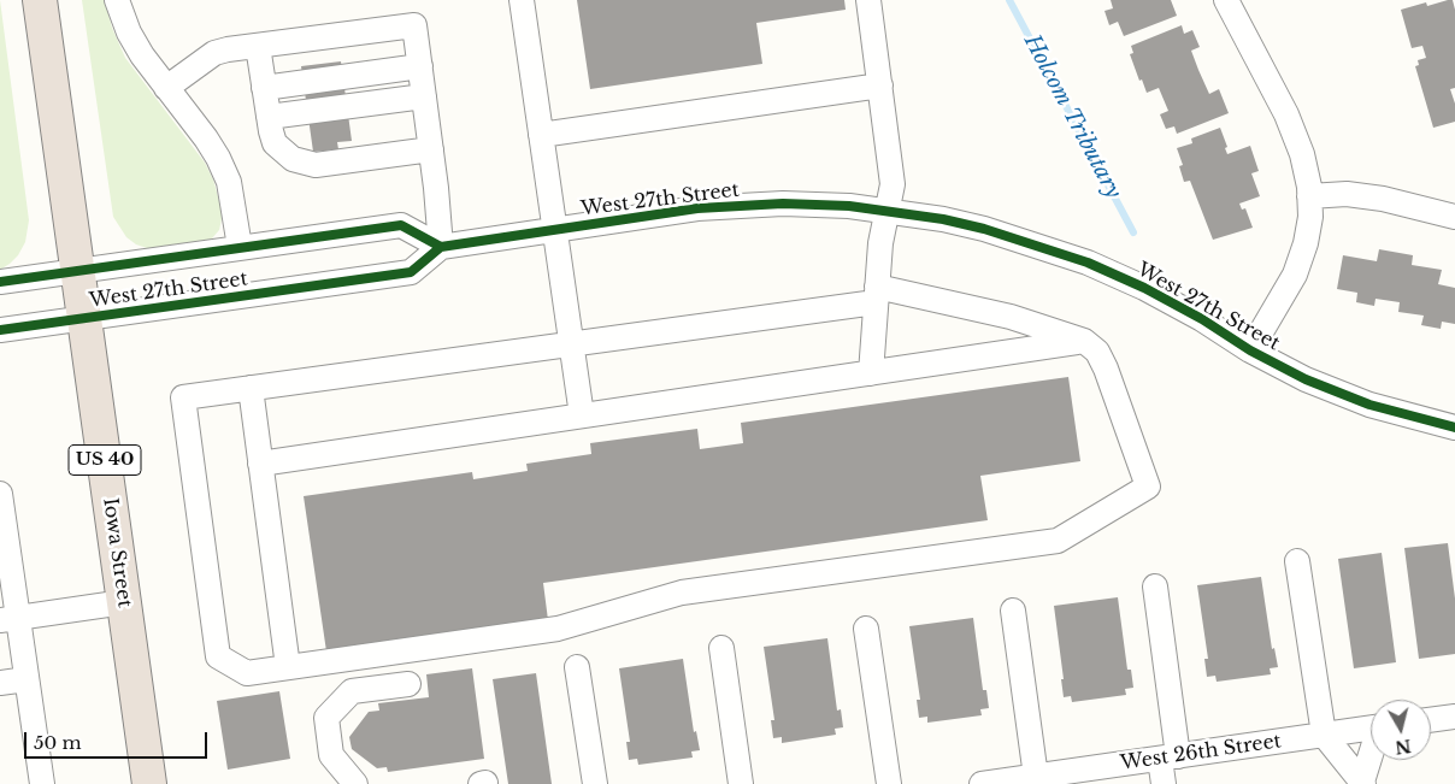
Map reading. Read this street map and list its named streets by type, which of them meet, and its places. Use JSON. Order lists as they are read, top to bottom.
{
  "streets": {
    "highway": ["US 40", "Iowa Street"],
    "street": ["West 27th Street", "West 26th Street"]
  },
  "crossings": [
    ["West 27th Street", "Iowa Street"]
  ],
  "water": ["Holcom Tributary"],
  "scale_bar": "50 m",
  "north": "bottom"
}
